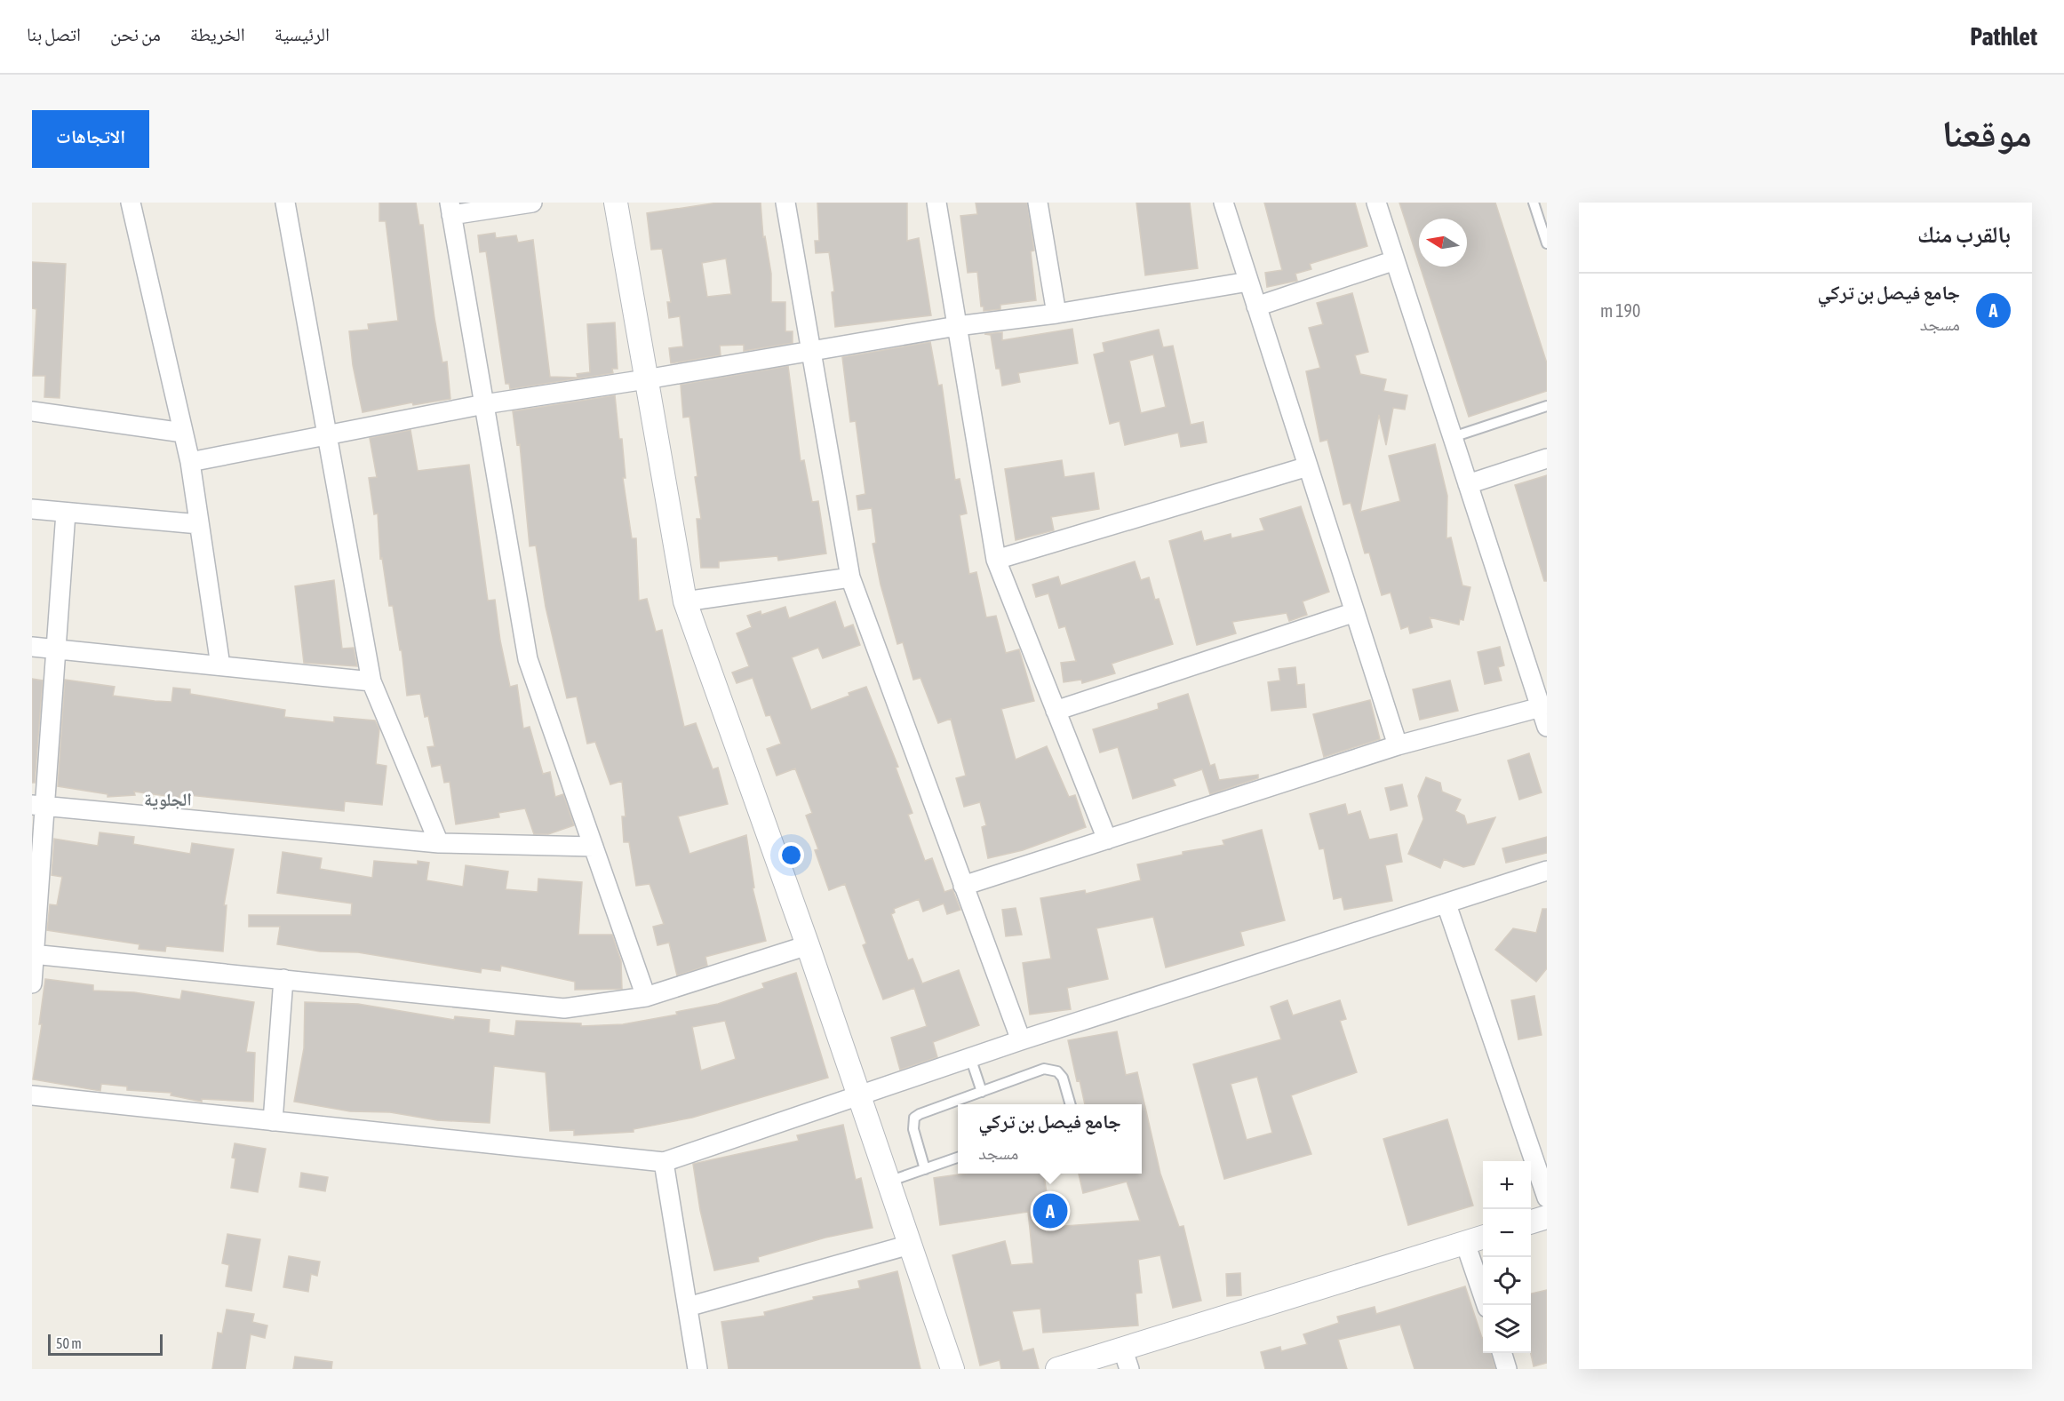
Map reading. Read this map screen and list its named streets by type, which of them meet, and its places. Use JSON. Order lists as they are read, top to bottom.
{
  "districts": ["الجلوية"],
  "scale_bar": "50 m",
  "north": "left",
  "page": {
    "header": "Pathlet",
    "nav": [
      "الرئيسية",
      "الخريطة",
      "من نحن",
      "اتصل بنا"
    ],
    "title": "موقعنا",
    "buttons": "الاتجاهات",
    "heading": "بالقرب منك",
    "list": [
      {
        "mark": "A",
        "name": "جامع فيصل بن تركي",
        "note": "مسجد",
        "value": "190 m"
      }
    ],
    "popup": ["جامع فيصل بن تركي", "مسجد"],
    "map_buttons": ["+", "−"],
    "pins": "A",
    "scale": "50 m"
  }
}
